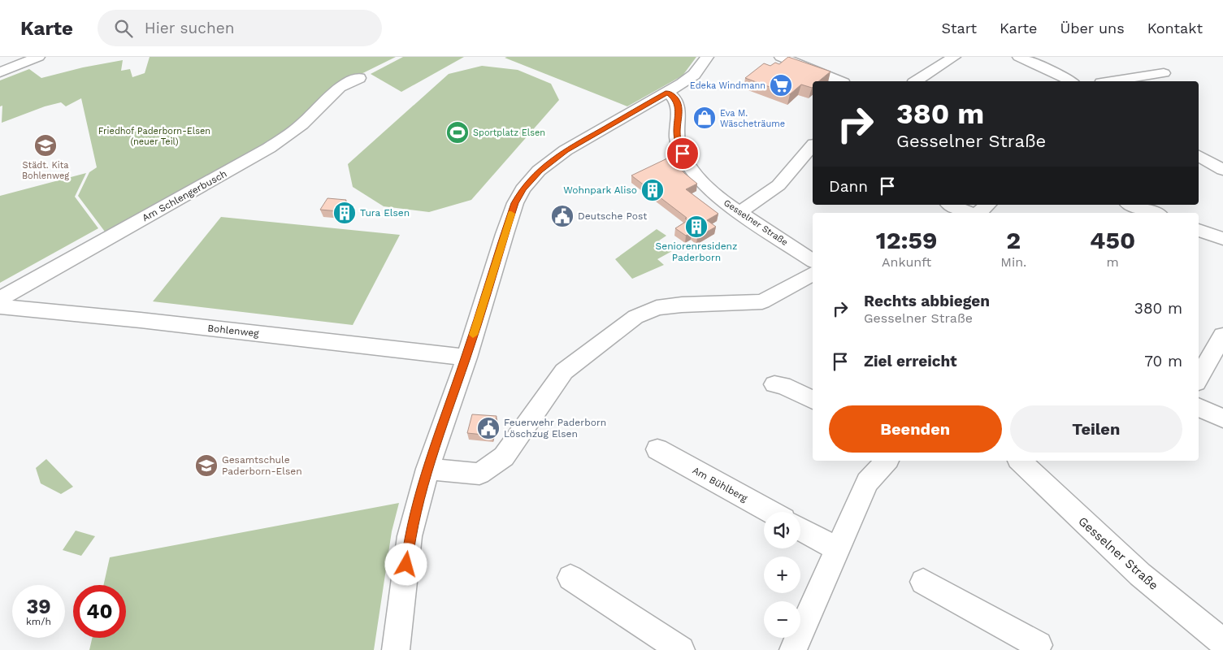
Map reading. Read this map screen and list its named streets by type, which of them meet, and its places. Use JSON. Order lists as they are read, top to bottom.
{
  "streets": {
    "street": [
      "Am Schlengerbusch",
      "Gesselner Straße",
      "Bohlenweg",
      "Am Bühlberg"
    ]
  },
  "parks": ["Friedhof Paderborn-Elsen (neuer Teil)"],
  "places": {
    "supermarket": ["Edeka Windmann"],
    "shop": ["Eva M. Wäscheträume"],
    "sports": ["Sportplatz Elsen"],
    "school or university": ["Städt. Kita Bohlenweg", "Gesamtschule Paderborn-Elsen"],
    "building": ["Wohnpark Aliso", "Tura Elsen", "Seniorenresidenz Paderborn"],
    "public building": ["Deutsche Post", "Feuerwehr Paderborn Löschzug Elsen"]
  },
  "page": {
    "header": "Karte",
    "search": "Hier suchen",
    "nav": [
      "Start",
      "Karte",
      "Über uns",
      "Kontakt"
    ],
    "turn": ["380 m", "Gesselner Straße"],
    "then": "Dann",
    "eta": [
      "12:59",
      "Ankunft",
      "2",
      "Min.",
      "450",
      "m"
    ],
    "list": [
      {
        "name": "Rechts abbiegen",
        "note": "Gesselner Straße",
        "value": "380 m"
      },
      {
        "name": "Ziel erreicht",
        "value": "70 m"
      }
    ],
    "buttons": ["Beenden", "Teilen"],
    "map_buttons": ["+", "−"],
    "speed": "39 km/h",
    "limit": "40"
  }
}
